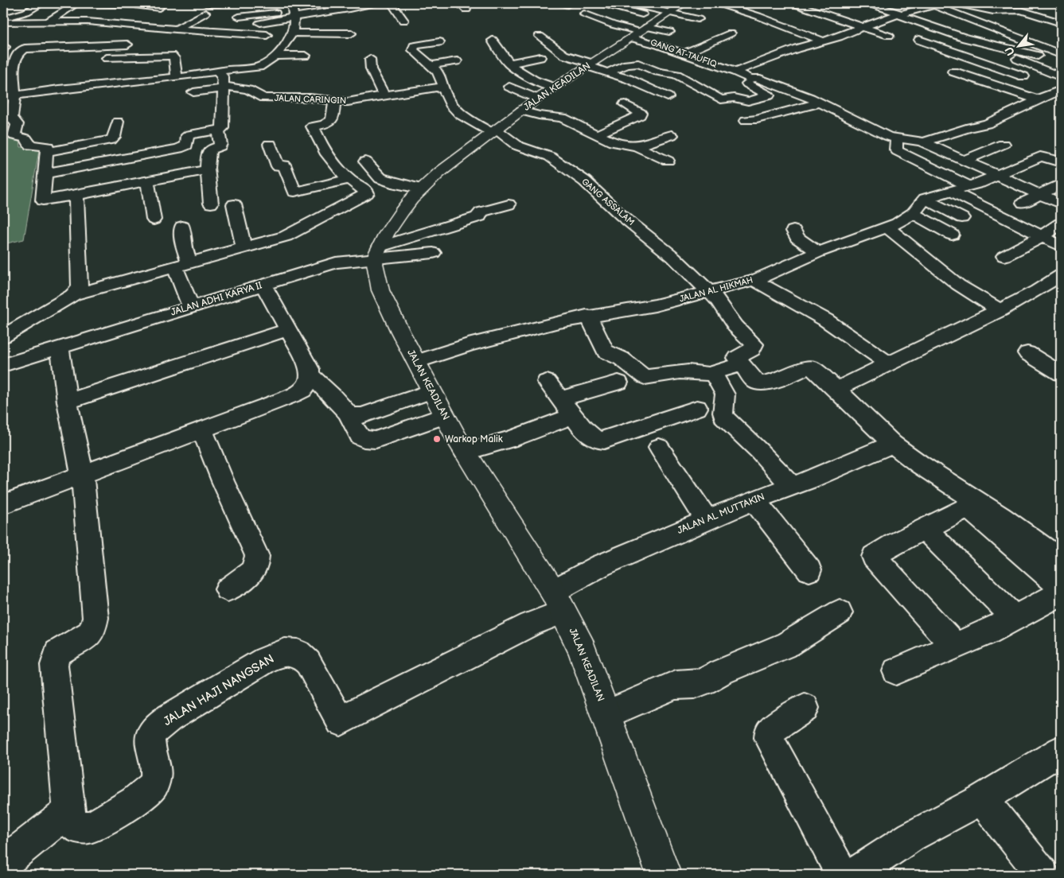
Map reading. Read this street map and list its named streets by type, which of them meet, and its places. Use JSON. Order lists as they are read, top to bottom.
{
  "streets": {
    "main road": ["JALAN KEADILAN"],
    "street": [
      "GANG AT-TAUFIQ",
      "JALAN CARINGIN",
      "GANG ASSALAM",
      "JALAN AL HIKMAH",
      "JALAN ADHI KARYA II",
      "JALAN AL MUTTAKIN",
      "JALAN HAJI NANGSAN"
    ]
  },
  "crossings": [
    ["GANG AT-TAUFIQ", "JALAN KEADILAN"],
    ["JALAN KEADILAN", "GANG ASSALAM"],
    ["JALAN KEADILAN", "JALAN AL HIKMAH"],
    ["JALAN KEADILAN", "JALAN ADHI KARYA II"],
    ["JALAN KEADILAN", "JALAN AL MUTTAKIN"],
    ["JALAN KEADILAN", "JALAN HAJI NANGSAN"],
    ["GANG ASSALAM", "JALAN AL HIKMAH"],
    ["JALAN ADHI KARYA II", "JALAN HAJI NANGSAN"],
    ["JALAN AL MUTTAKIN", "JALAN HAJI NANGSAN"]
  ],
  "places": ["Warkop Malik"],
  "north": "bottom left"
}
